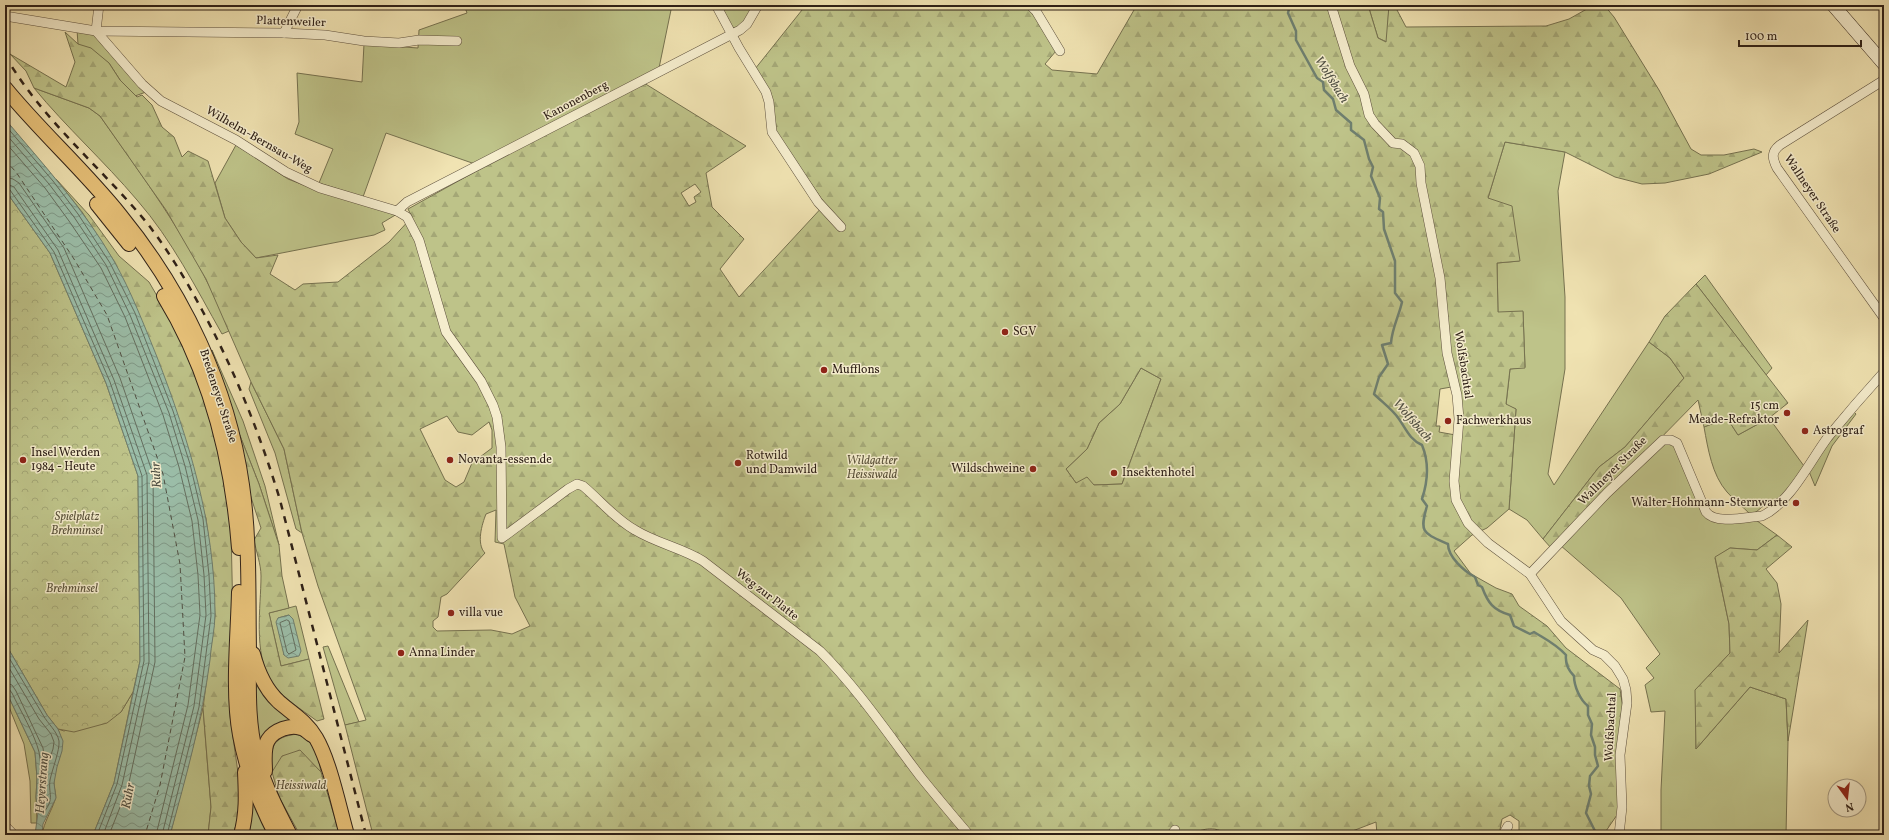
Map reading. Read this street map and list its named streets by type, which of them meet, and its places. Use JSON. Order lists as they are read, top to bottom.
{
  "streets": {
    "main road": ["Bredeneyer Straße"],
    "street": [
      "Plattenweiler",
      "Kanonenberg",
      "Wilhelm-Bernsau-Weg",
      "Wallneyer Straße",
      "Wolfsbachtal",
      "Weg zur Platte"
    ]
  },
  "crossings": [
    ["Plattenweiler", "Wilhelm-Bernsau-Weg"],
    ["Kanonenberg", "Wilhelm-Bernsau-Weg"],
    ["Wilhelm-Bernsau-Weg", "Weg zur Platte"],
    ["Wallneyer Straße", "Wolfsbachtal"]
  ],
  "water": ["Wolfsbach", "Ruhr", "Heyerstrang"],
  "parks": [
    "Wildgatter Heissiwald",
    "Spielplatz Brehminsel",
    "Brehminsel",
    "Heissiwald"
  ],
  "places": [
    "SGV",
    "Mufflons",
    "15 cm Meade-Refraktor",
    "Fachwerkhaus",
    "Astrograf",
    "Insel Werden 1984 - Heute",
    "Novanta-essen.de",
    "Rotwild und Damwild",
    "Wildschweine",
    "Insektenhotel",
    "Walter-Hohmann-Sternwarte",
    "villa vue",
    "Anna Linder"
  ],
  "scale_bar": "100 m",
  "north": "bottom"
}
